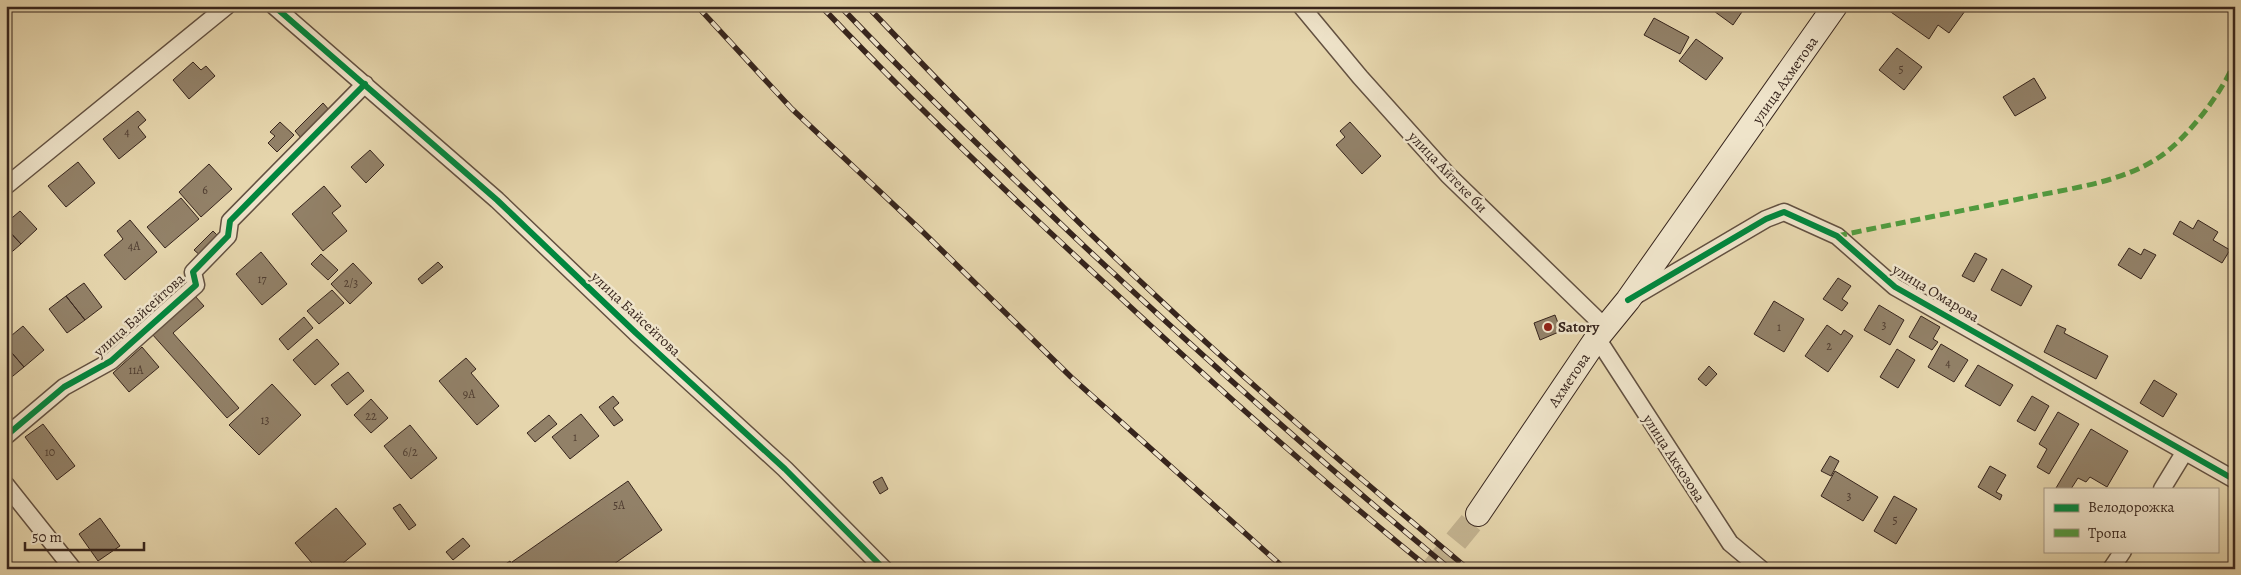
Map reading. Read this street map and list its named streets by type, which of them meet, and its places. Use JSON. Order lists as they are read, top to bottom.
{
  "streets": {
    "main road": ["улица Ахметова", "Ахметова"],
    "street": [
      "улица Айтеке би",
      "улица Омарова",
      "улица Байсейтова",
      "улица Аккозова"
    ]
  },
  "crossings": [
    ["улица Ахметова", "Ахметова"],
    ["улица Айтеке би", "Ахметова"],
    ["улица Айтеке би", "улица Аккозова"],
    ["улица Омарова", "Ахметова"],
    ["Ахметова", "улица Аккозова"]
  ],
  "places": ["Satory"],
  "house_numbers": [
    "5",
    "4",
    "6",
    "4А",
    "17",
    "2/3",
    "3",
    "1",
    "2",
    "4",
    "11А",
    "9А",
    "22",
    "13",
    "1",
    "10",
    "6/2",
    "3",
    "5А",
    "5"
  ],
  "legend": ["Велодорожка", "Тропа"],
  "scale_bar": "50 m"
}
